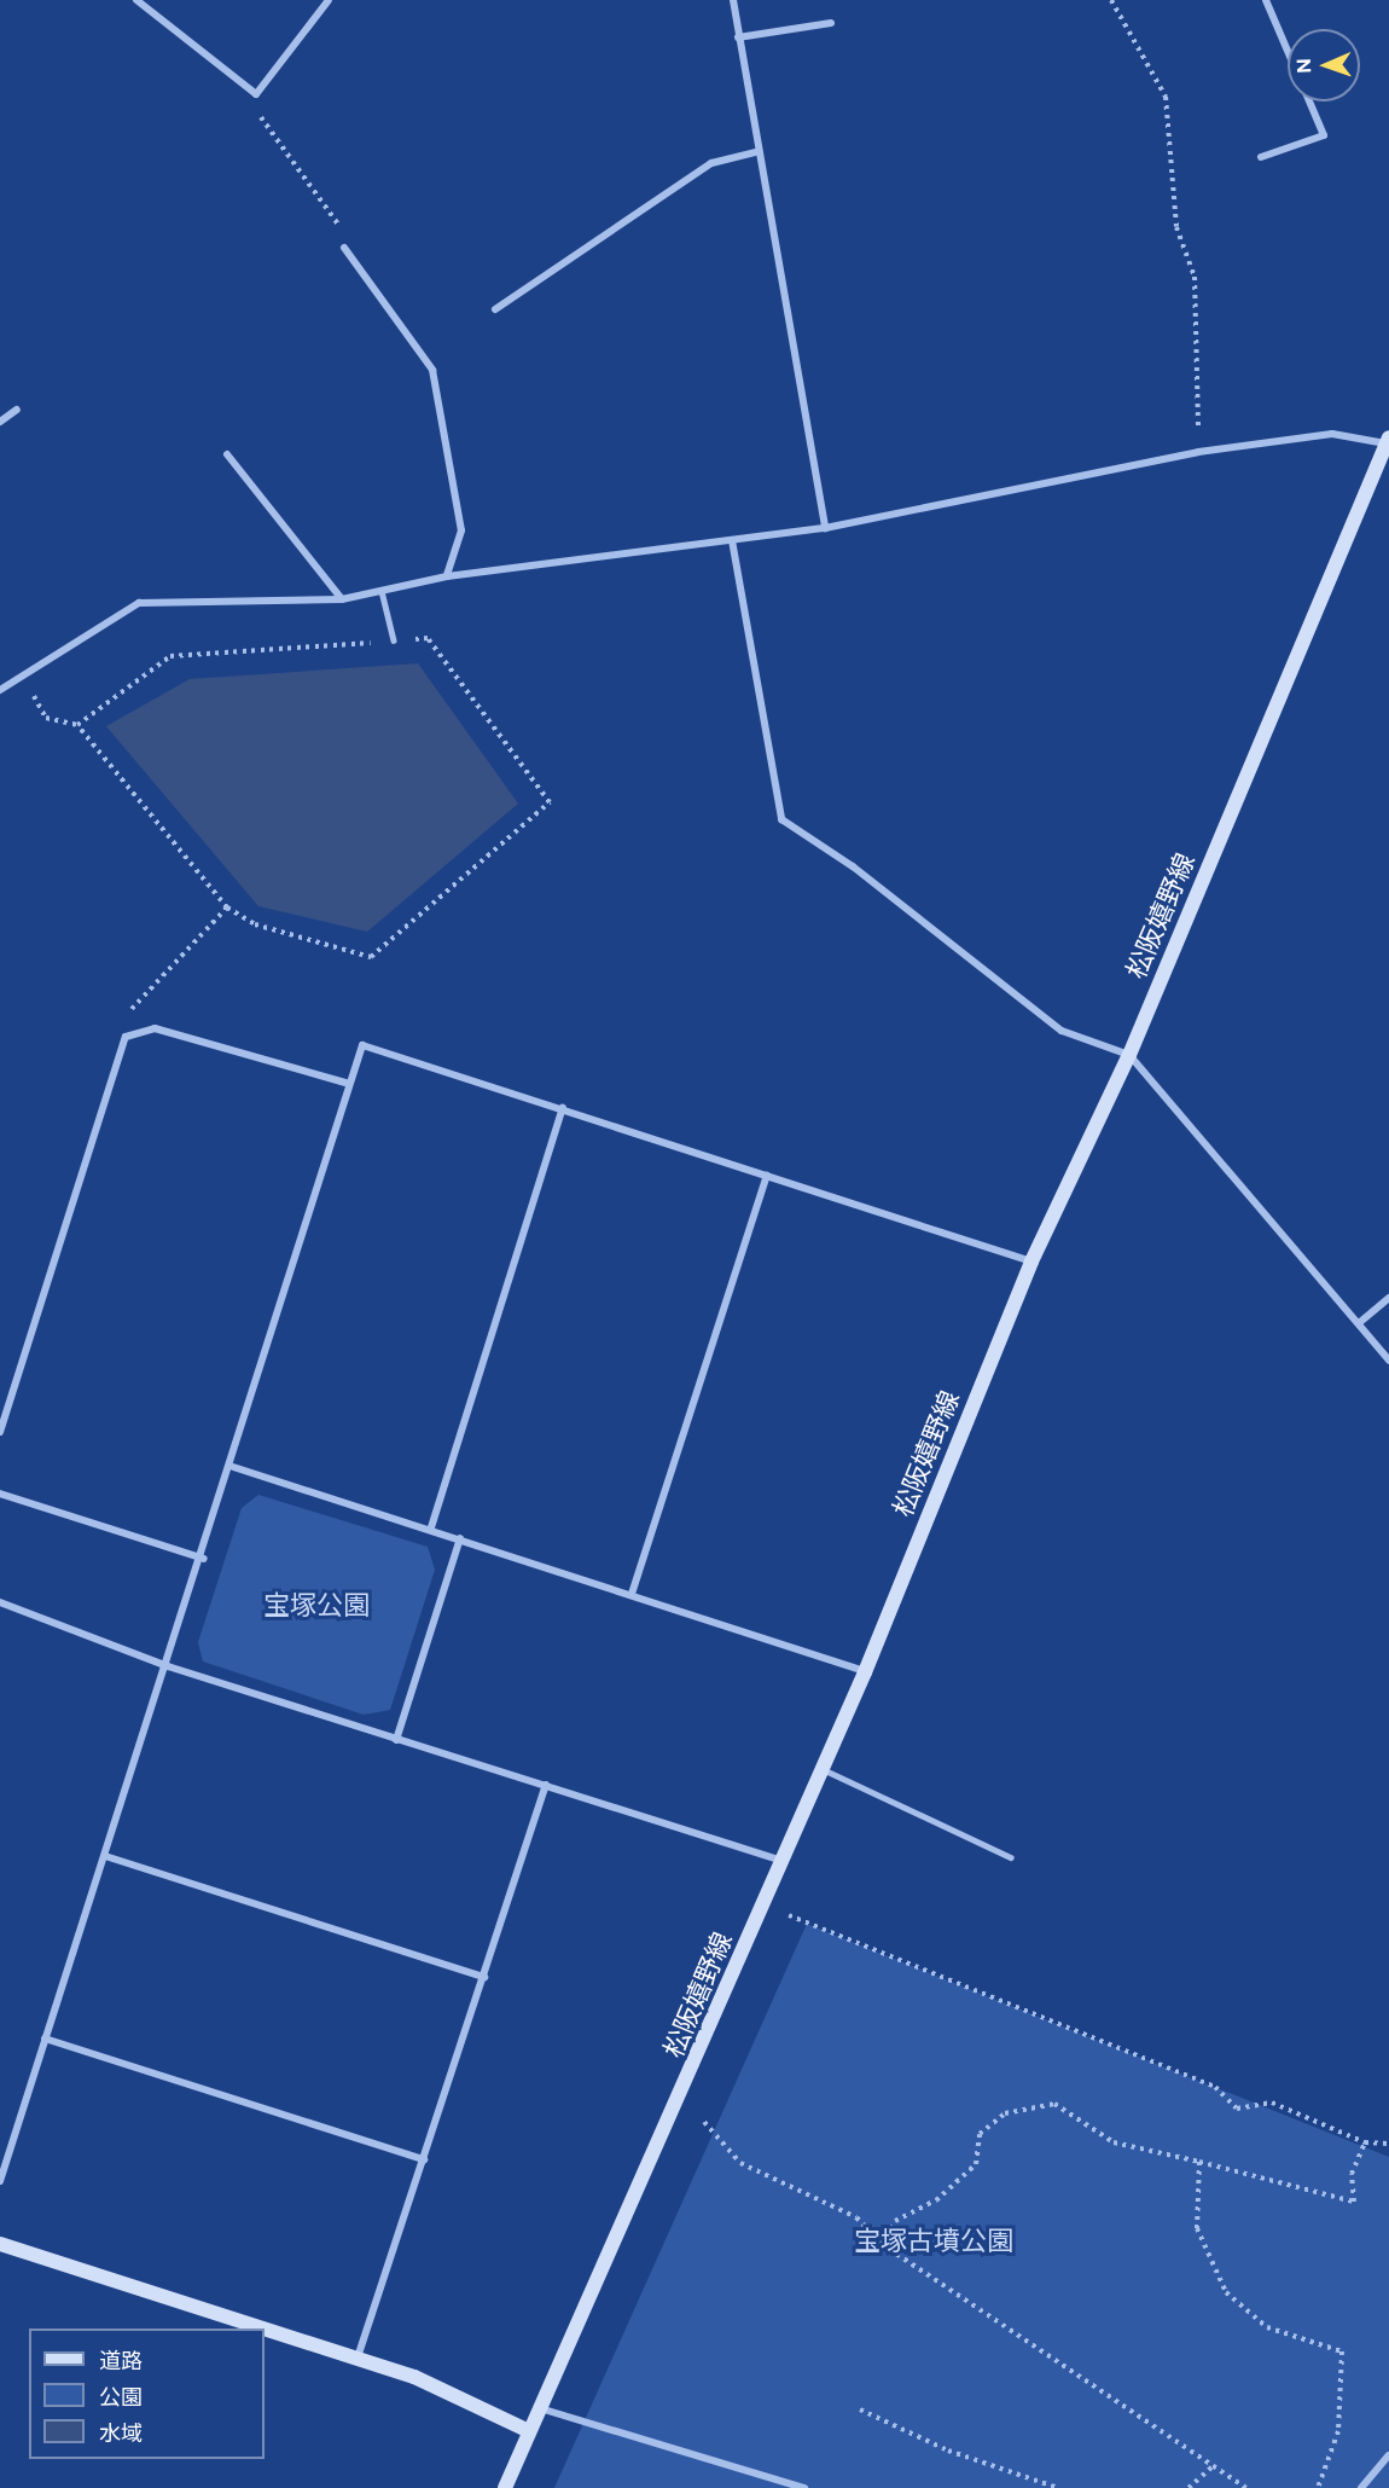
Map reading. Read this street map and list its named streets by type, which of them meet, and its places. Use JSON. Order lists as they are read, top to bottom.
{
  "streets": {
    "main road": ["松阪嬉野線"]
  },
  "parks": ["宝塚公園", "宝塚古墳公園"],
  "legend": ["道路", "公園", "水域"],
  "north": "left"
}
